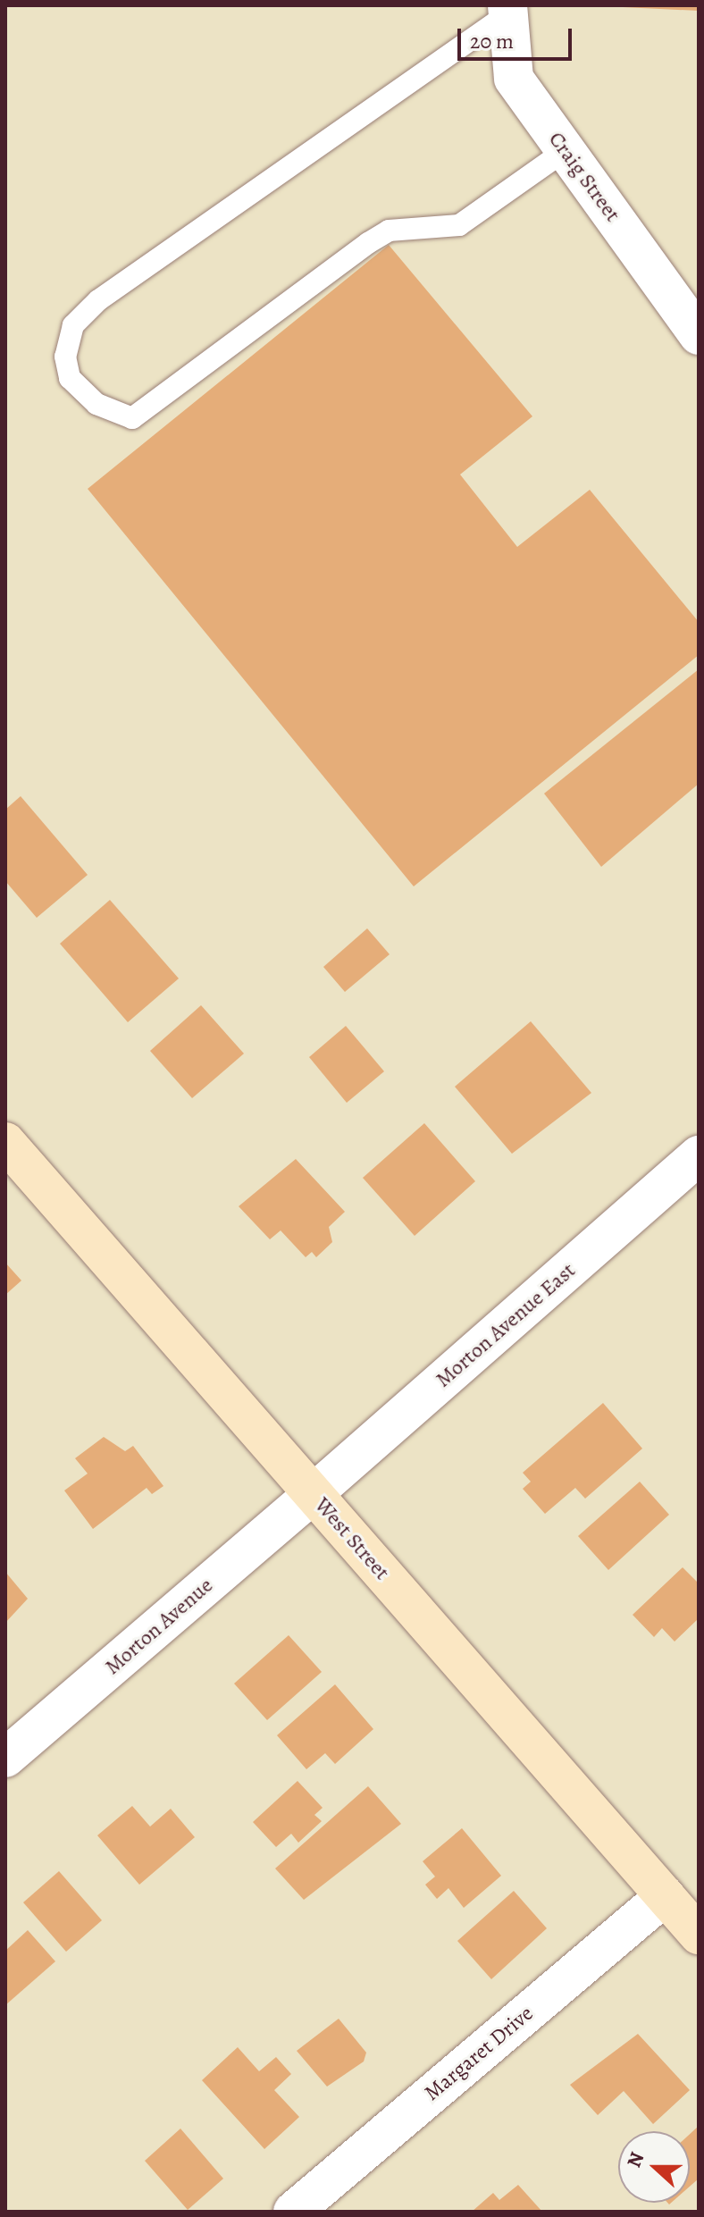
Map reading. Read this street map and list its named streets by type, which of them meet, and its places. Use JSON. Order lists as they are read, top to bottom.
{
  "streets": {
    "main road": ["West Street"],
    "street": [
      "Craig Street",
      "Morton Avenue East",
      "Morton Avenue",
      "Margaret Drive"
    ]
  },
  "crossings": [
    ["Morton Avenue East", "West Street"],
    ["Morton Avenue East", "Morton Avenue"],
    ["West Street", "Morton Avenue"],
    ["West Street", "Margaret Drive"]
  ],
  "scale_bar": "20 m",
  "north": "left"
}
